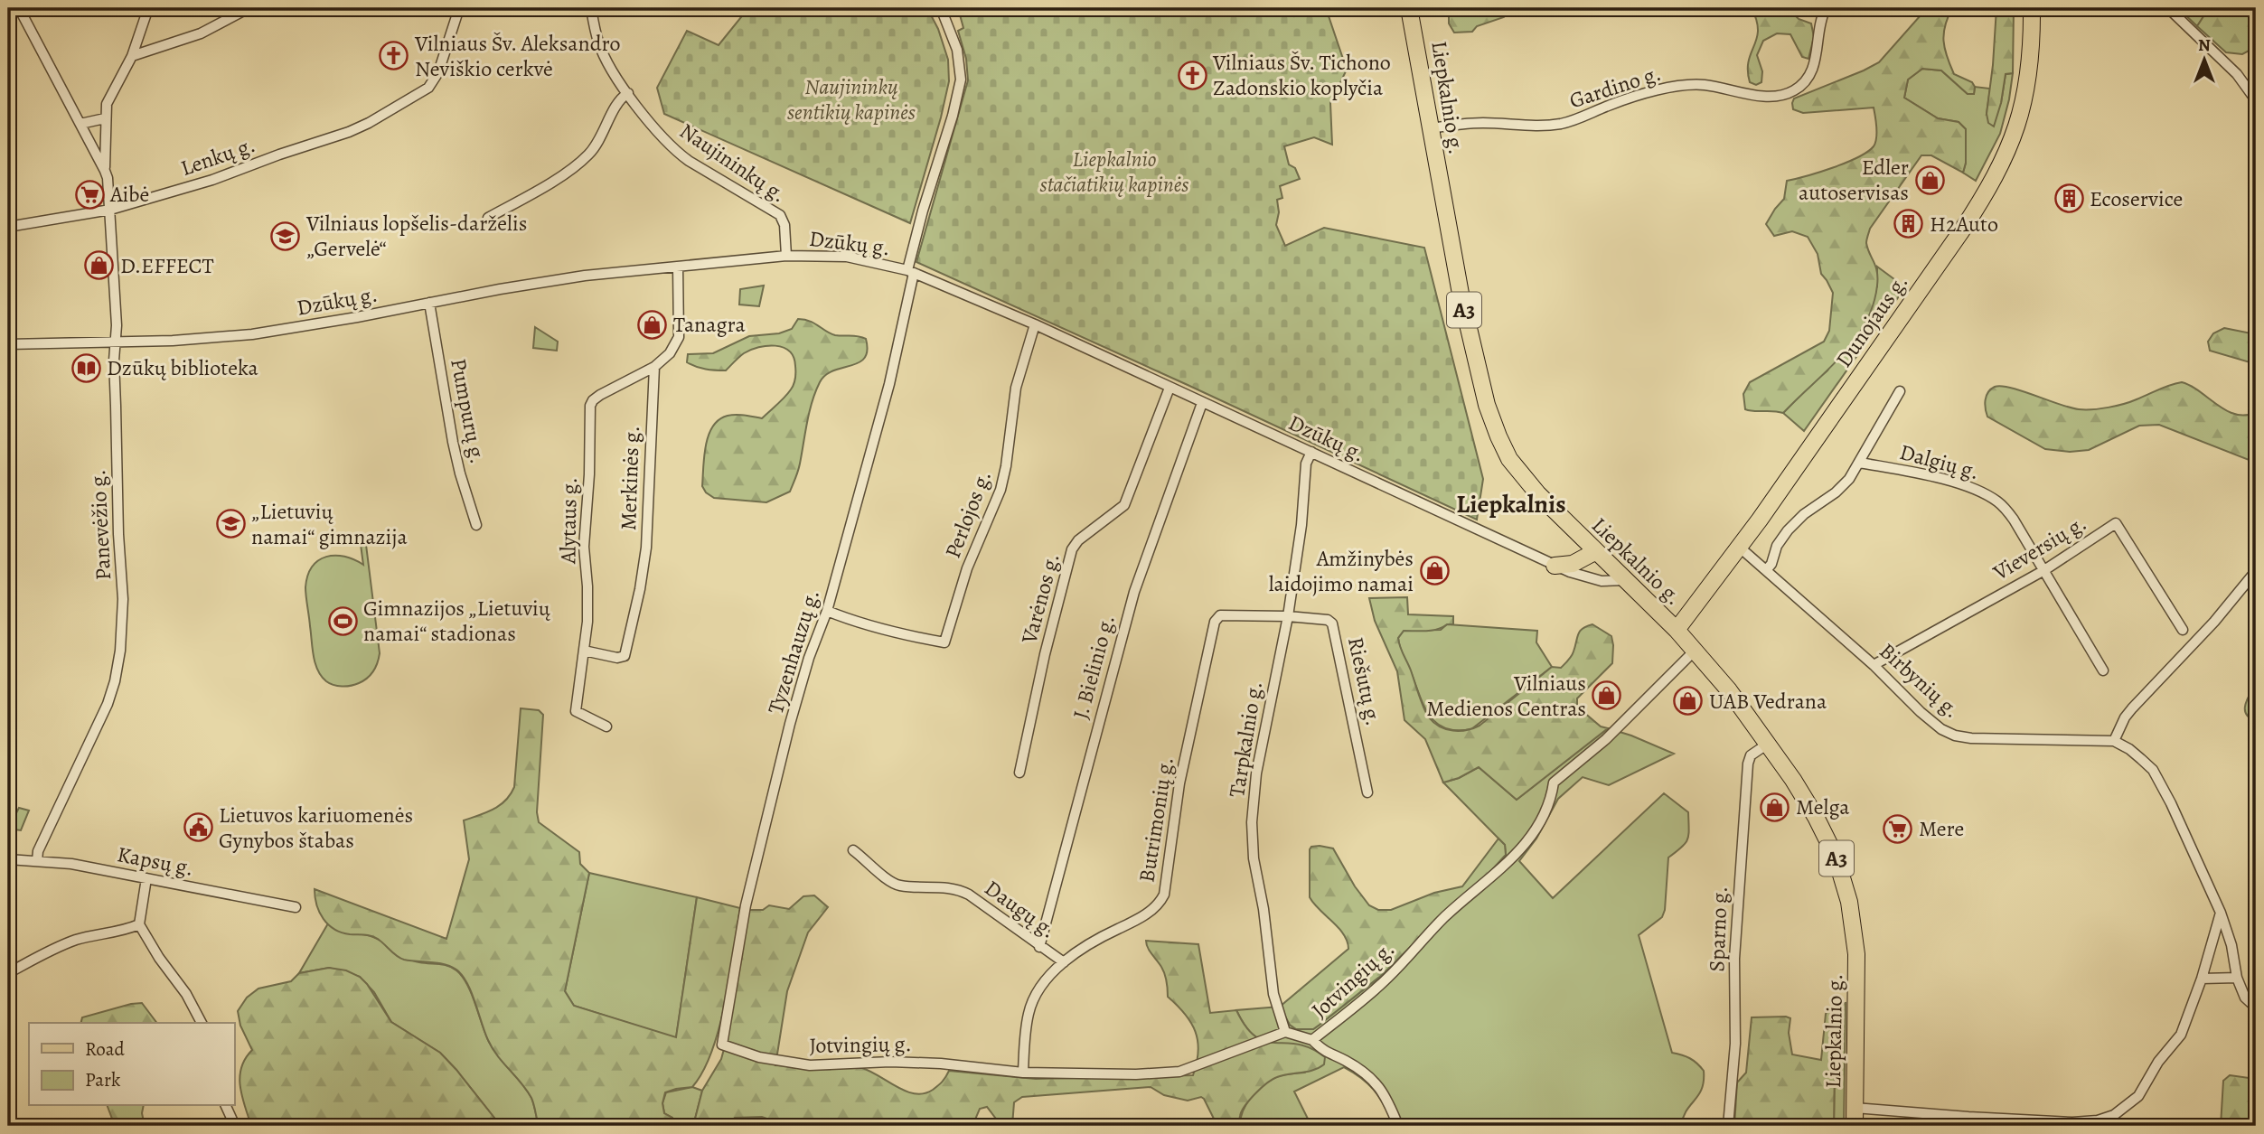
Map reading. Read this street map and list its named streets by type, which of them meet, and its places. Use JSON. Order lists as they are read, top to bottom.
{
  "streets": {
    "main road": ["Liepkalnio g.", "A3", "Dunojaus g."],
    "street": [
      "Gardino g.",
      "Lenkų g.",
      "Naujininkų g.",
      "Dzūkų g.",
      "Pumpurų g.",
      "Dalgių g.",
      "Merkinės g.",
      "Perlojos g.",
      "Alytaus g.",
      "Panevėžio g.",
      "Vieversių g.",
      "Varėnos g.",
      "Tyzenhauzų g.",
      "J. Bielinio g.",
      "Birbynių g.",
      "Riešutų g.",
      "Tarpkalnio g.",
      "Butrimonių g.",
      "Kapsų g.",
      "Daugų g.",
      "Sparno g.",
      "Jotvingių g."
    ]
  },
  "crossings": [
    ["Gardino g.", "Liepkalnio g."],
    ["Liepkalnio g.", "Dzūkų g."],
    ["Liepkalnio g.", "Dunojaus g."],
    ["Liepkalnio g.", "Sparno g."],
    ["Liepkalnio g.", "Jotvingių g."],
    ["Lenkų g.", "Panevėžio g."],
    ["Naujininkų g.", "Dzūkų g."],
    ["Dzūkų g.", "Pumpurų g."],
    ["Dzūkų g.", "Perlojos g."],
    ["Dzūkų g.", "Panevėžio g."],
    ["Dzūkų g.", "Varėnos g."],
    ["Dzūkų g.", "Tyzenhauzų g."],
    ["Dzūkų g.", "J. Bielinio g."],
    ["Dzūkų g.", "Tarpkalnio g."],
    ["Dunojaus g.", "Birbynių g."],
    ["Dalgių g.", "Vieversių g."],
    ["Dalgių g.", "Birbynių g."],
    ["Merkinės g.", "Alytaus g."],
    ["Perlojos g.", "Tyzenhauzų g."],
    ["Panevėžio g.", "Kapsų g."],
    ["Vieversių g.", "Birbynių g."],
    ["Tyzenhauzų g.", "Jotvingių g."],
    ["J. Bielinio g.", "Daugų g."],
    ["Riešutų g.", "Tarpkalnio g."],
    ["Riešutų g.", "Butrimonių g."],
    ["Tarpkalnio g.", "Butrimonių g."],
    ["Tarpkalnio g.", "Jotvingių g."],
    ["Butrimonių g.", "Daugų g."],
    ["Butrimonių g.", "Jotvingių g."]
  ],
  "districts": ["Liepkalnis"],
  "parks": ["Naujininkų sentikių kapinės", "Liepkalnio stačiatikių kapinės"],
  "places": {
    "church": ["Vilniaus Šv. Aleksandro Neviškio cerkvė", "Vilniaus Šv. Tichono Zadonskio koplyčia"],
    "shop": [
      "Edler autoservisas",
      "D.EFFECT",
      "Tanagra",
      "Amžinybės laidojimo namai",
      "Vilniaus Medienos Centras",
      "UAB Vedrana",
      "Melga"
    ],
    "supermarket": ["Aibė", "Mere"],
    "building": ["Ecoservice", "H2Auto"],
    "school or university": ["Vilniaus lopšelis-darželis „Gervelė“", "„Lietuvių namai“ gimnazija"],
    "library": ["Dzūkų biblioteka"],
    "sports": ["Gimnazijos „Lietuvių namai“ stadionas"],
    "public building": ["Lietuvos kariuomenės Gynybos štabas"]
  },
  "legend": ["Road", "Park"],
  "north": "top"
}
